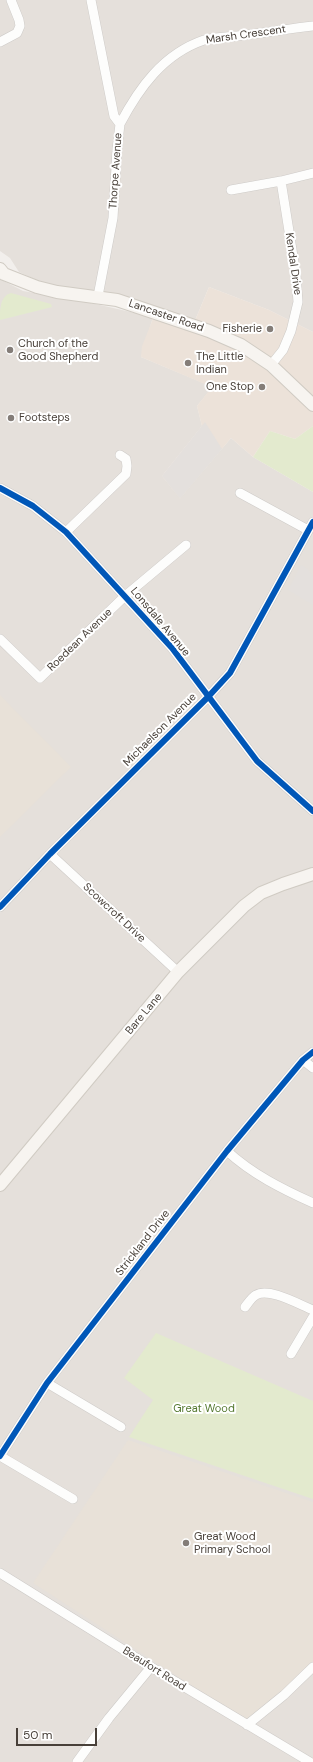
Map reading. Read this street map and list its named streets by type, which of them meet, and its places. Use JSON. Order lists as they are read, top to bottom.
{
  "streets": {
    "main road": ["Lancaster Road", "Bare Lane"],
    "street": [
      "Marsh Crescent",
      "Thorpe Avenue",
      "Kendal Drive",
      "Lonsdale Avenue",
      "Roedean Avenue",
      "Michaelson Avenue",
      "Scowcroft Drive",
      "Strickland Drive",
      "Beaufort Road"
    ]
  },
  "crossings": [
    ["Marsh Crescent", "Thorpe Avenue"],
    ["Thorpe Avenue", "Lancaster Road"],
    ["Kendal Drive", "Lancaster Road"],
    ["Lonsdale Avenue", "Roedean Avenue"],
    ["Lonsdale Avenue", "Michaelson Avenue"],
    ["Michaelson Avenue", "Scowcroft Drive"],
    ["Scowcroft Drive", "Bare Lane"]
  ],
  "parks": ["Great Wood"],
  "places": [
    "Fisherie",
    "Church of the Good Shepherd",
    "The Little Indian",
    "One Stop",
    "Footsteps",
    "Great Wood Primary School"
  ],
  "scale_bar": "50 m"
}
